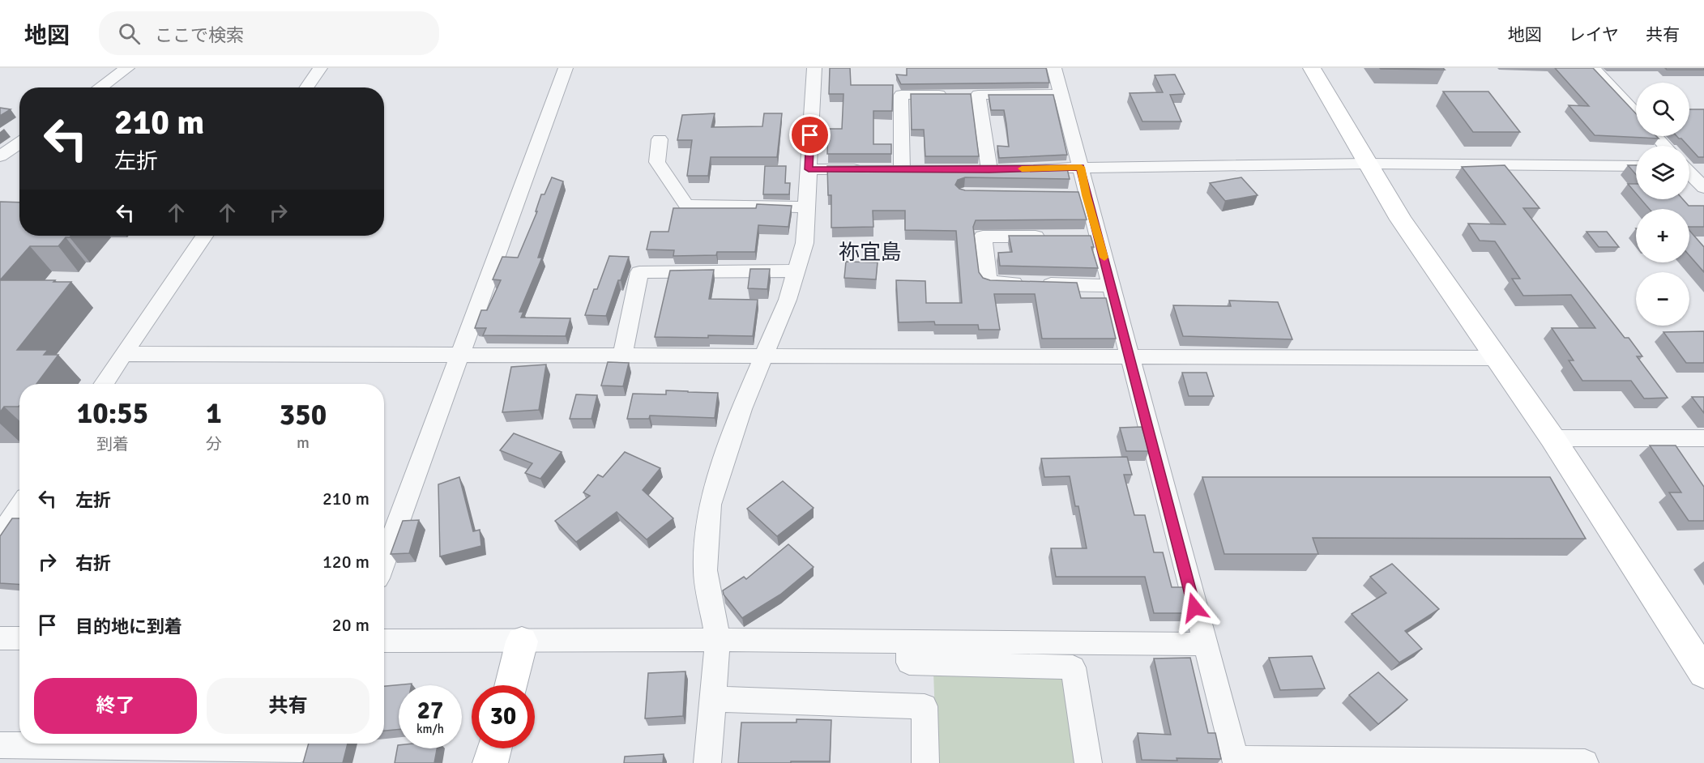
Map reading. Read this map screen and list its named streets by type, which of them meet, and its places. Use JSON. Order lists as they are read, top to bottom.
{
  "districts": ["祢宜島"],
  "page": {
    "header": "地図",
    "search": "ここで検索",
    "nav": ["地図", "レイヤ", "共有"],
    "map_buttons": ["+", "−"],
    "turn": ["210 m", "左折"],
    "eta": [
      "10:55",
      "到着",
      "1",
      "分",
      "350",
      "m"
    ],
    "list": [
      {
        "name": "左折",
        "value": "210 m"
      },
      {
        "name": "右折",
        "value": "120 m"
      },
      {
        "name": "目的地に到着",
        "value": "20 m"
      }
    ],
    "buttons": ["終了", "共有"],
    "speed": "27 km/h",
    "limit": "30"
  }
}
